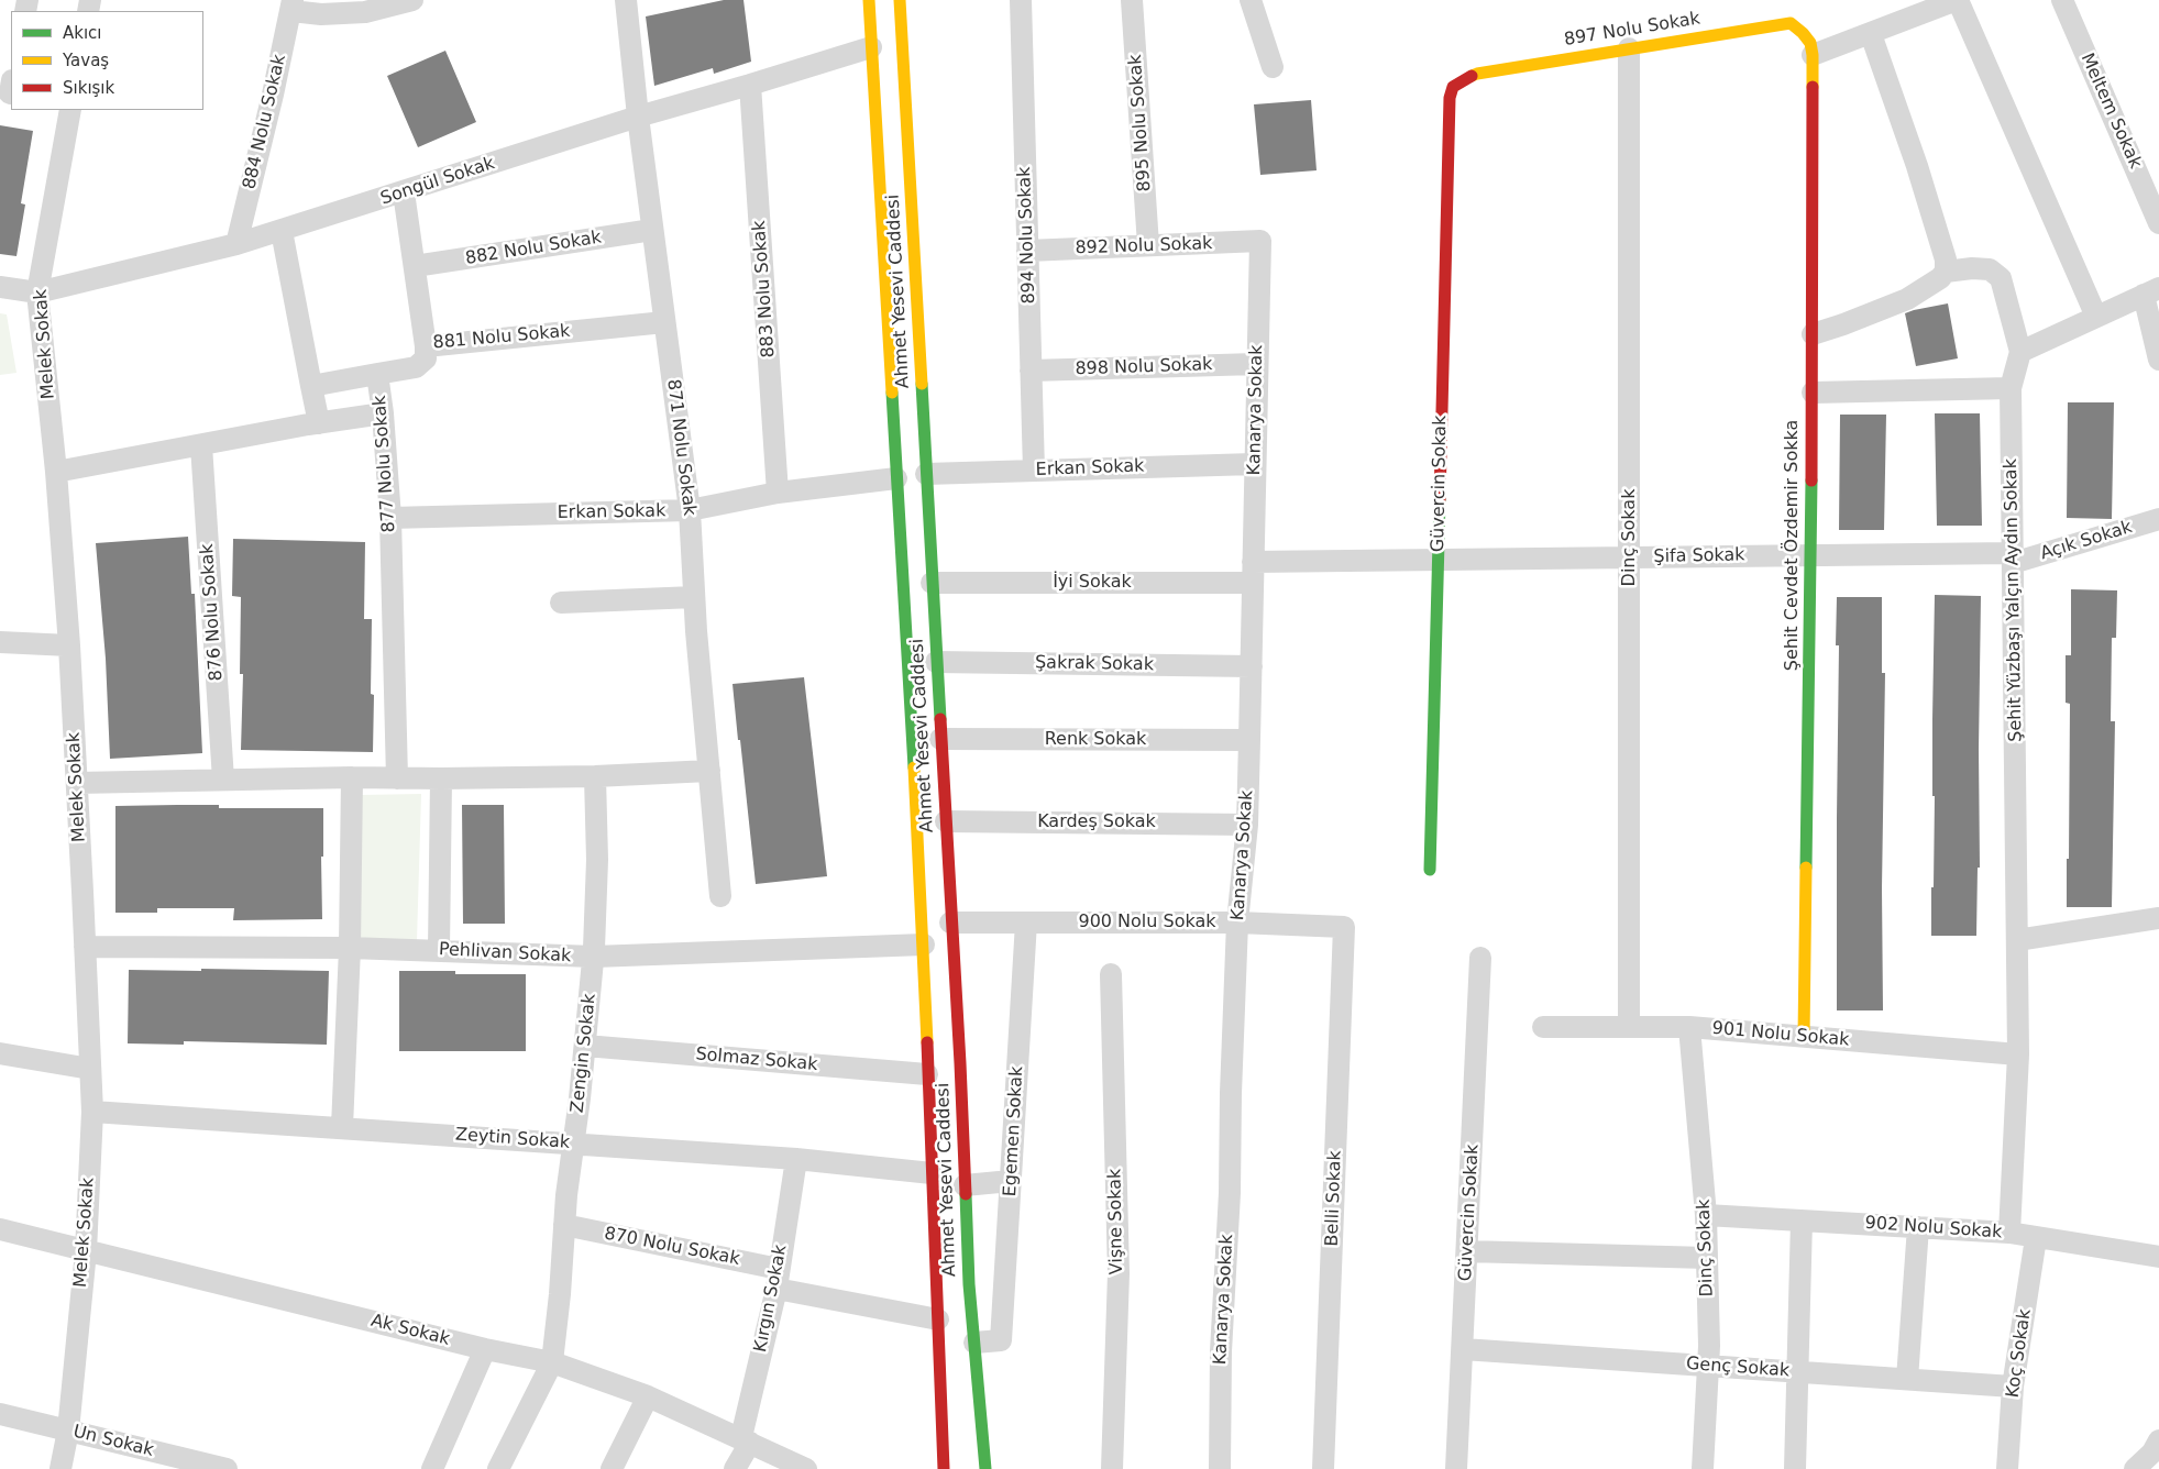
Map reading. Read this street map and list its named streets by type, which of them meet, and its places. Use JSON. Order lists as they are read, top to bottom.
{
  "streets": {
    "main road": [
      "897 Nolu Sokak",
      "Ahmet Yesevi Caddesi",
      "Güvercin Sokak",
      "Şehit Cevdet Özdemir Sokka"
    ],
    "street": [
      "Meltem Sokak",
      "884 Nolu Sokak",
      "895 Nolu Sokak",
      "Songül Sokak",
      "894 Nolu Sokak",
      "892 Nolu Sokak",
      "882 Nolu Sokak",
      "883 Nolu Sokak",
      "881 Nolu Sokak",
      "Melek Sokak",
      "898 Nolu Sokak",
      "Kanarya Sokak",
      "871 Nolu Sokak",
      "877 Nolu Sokak",
      "Erkan Sokak",
      "Dinç Sokak",
      "Açık Sokak",
      "Şifa Sokak",
      "İyi Sokak",
      "Şehit Yüzbaşı Yalçın Aydın Sokak",
      "876 Nolu Sokak",
      "Şakrak Sokak",
      "Renk Sokak",
      "Kardeş Sokak",
      "900 Nolu Sokak",
      "Pehlivan Sokak",
      "901 Nolu Sokak",
      "Zengin Sokak",
      "Solmaz Sokak",
      "Egemen Sokak",
      "Zeytin Sokak",
      "Belli Sokak",
      "Vişne Sokak",
      "902 Nolu Sokak",
      "870 Nolu Sokak",
      "Kırgın Sokak",
      "Ak Sokak",
      "Koç Sokak",
      "Genç Sokak",
      "Un Sokak"
    ]
  },
  "crossings": [
    ["897 Nolu Sokak", "Güvercin Sokak"],
    ["897 Nolu Sokak", "Dinç Sokak"],
    ["897 Nolu Sokak", "Şehit Cevdet Özdemir Sokka"],
    ["884 Nolu Sokak", "Songül Sokak"],
    ["895 Nolu Sokak", "892 Nolu Sokak"],
    ["Songül Sokak", "883 Nolu Sokak"],
    ["Songül Sokak", "Ahmet Yesevi Caddesi"],
    ["Songül Sokak", "881 Nolu Sokak"],
    ["Songül Sokak", "Melek Sokak"],
    ["Songül Sokak", "871 Nolu Sokak"],
    ["894 Nolu Sokak", "892 Nolu Sokak"],
    ["894 Nolu Sokak", "898 Nolu Sokak"],
    ["894 Nolu Sokak", "Erkan Sokak"],
    ["892 Nolu Sokak", "Kanarya Sokak"],
    ["882 Nolu Sokak", "881 Nolu Sokak"],
    ["882 Nolu Sokak", "871 Nolu Sokak"],
    ["883 Nolu Sokak", "Erkan Sokak"],
    ["Ahmet Yesevi Caddesi", "Erkan Sokak"],
    ["Ahmet Yesevi Caddesi", "İyi Sokak"],
    ["Ahmet Yesevi Caddesi", "Şakrak Sokak"],
    ["Ahmet Yesevi Caddesi", "Renk Sokak"],
    ["Ahmet Yesevi Caddesi", "Kardeş Sokak"],
    ["Ahmet Yesevi Caddesi", "900 Nolu Sokak"],
    ["Ahmet Yesevi Caddesi", "Pehlivan Sokak"],
    ["Ahmet Yesevi Caddesi", "Solmaz Sokak"],
    ["Ahmet Yesevi Caddesi", "Egemen Sokak"],
    ["Ahmet Yesevi Caddesi", "Zeytin Sokak"],
    ["Ahmet Yesevi Caddesi", "870 Nolu Sokak"],
    ["881 Nolu Sokak", "871 Nolu Sokak"],
    ["Melek Sokak", "Pehlivan Sokak"],
    ["Melek Sokak", "Zeytin Sokak"],
    ["Melek Sokak", "Ak Sokak"],
    ["Melek Sokak", "Un Sokak"],
    ["898 Nolu Sokak", "Kanarya Sokak"],
    ["Kanarya Sokak", "Erkan Sokak"],
    ["Kanarya Sokak", "Şifa Sokak"],
    ["Kanarya Sokak", "İyi Sokak"],
    ["Kanarya Sokak", "Şakrak Sokak"],
    ["Kanarya Sokak", "Renk Sokak"],
    ["Kanarya Sokak", "Kardeş Sokak"],
    ["Kanarya Sokak", "900 Nolu Sokak"],
    ["871 Nolu Sokak", "Erkan Sokak"],
    ["877 Nolu Sokak", "Erkan Sokak"],
    ["Güvercin Sokak", "Şifa Sokak"],
    ["Güvercin Sokak", "Genç Sokak"],
    ["Dinç Sokak", "Şifa Sokak"],
    ["Dinç Sokak", "901 Nolu Sokak"],
    ["Dinç Sokak", "902 Nolu Sokak"],
    ["Dinç Sokak", "Genç Sokak"],
    ["Açık Sokak", "Şifa Sokak"],
    ["Açık Sokak", "Şehit Yüzbaşı Yalçın Aydın Sokak"],
    ["Şehit Cevdet Özdemir Sokka", "Şifa Sokak"],
    ["Şehit Cevdet Özdemir Sokka", "901 Nolu Sokak"],
    ["Şifa Sokak", "İyi Sokak"],
    ["Şifa Sokak", "Şehit Yüzbaşı Yalçın Aydın Sokak"],
    ["Şehit Yüzbaşı Yalçın Aydın Sokak", "901 Nolu Sokak"],
    ["Şehit Yüzbaşı Yalçın Aydın Sokak", "902 Nolu Sokak"],
    ["900 Nolu Sokak", "Egemen Sokak"],
    ["900 Nolu Sokak", "Belli Sokak"],
    ["Pehlivan Sokak", "Zengin Sokak"],
    ["Zengin Sokak", "Solmaz Sokak"],
    ["Zengin Sokak", "Zeytin Sokak"],
    ["Zengin Sokak", "870 Nolu Sokak"],
    ["Zengin Sokak", "Ak Sokak"],
    ["Zeytin Sokak", "Kırgın Sokak"],
    ["902 Nolu Sokak", "Koç Sokak"],
    ["870 Nolu Sokak", "Kırgın Sokak"],
    ["Kırgın Sokak", "Ak Sokak"],
    ["Koç Sokak", "Genç Sokak"]
  ],
  "legend": ["Akıcı", "Yavaş", "Sıkışık"]
}
